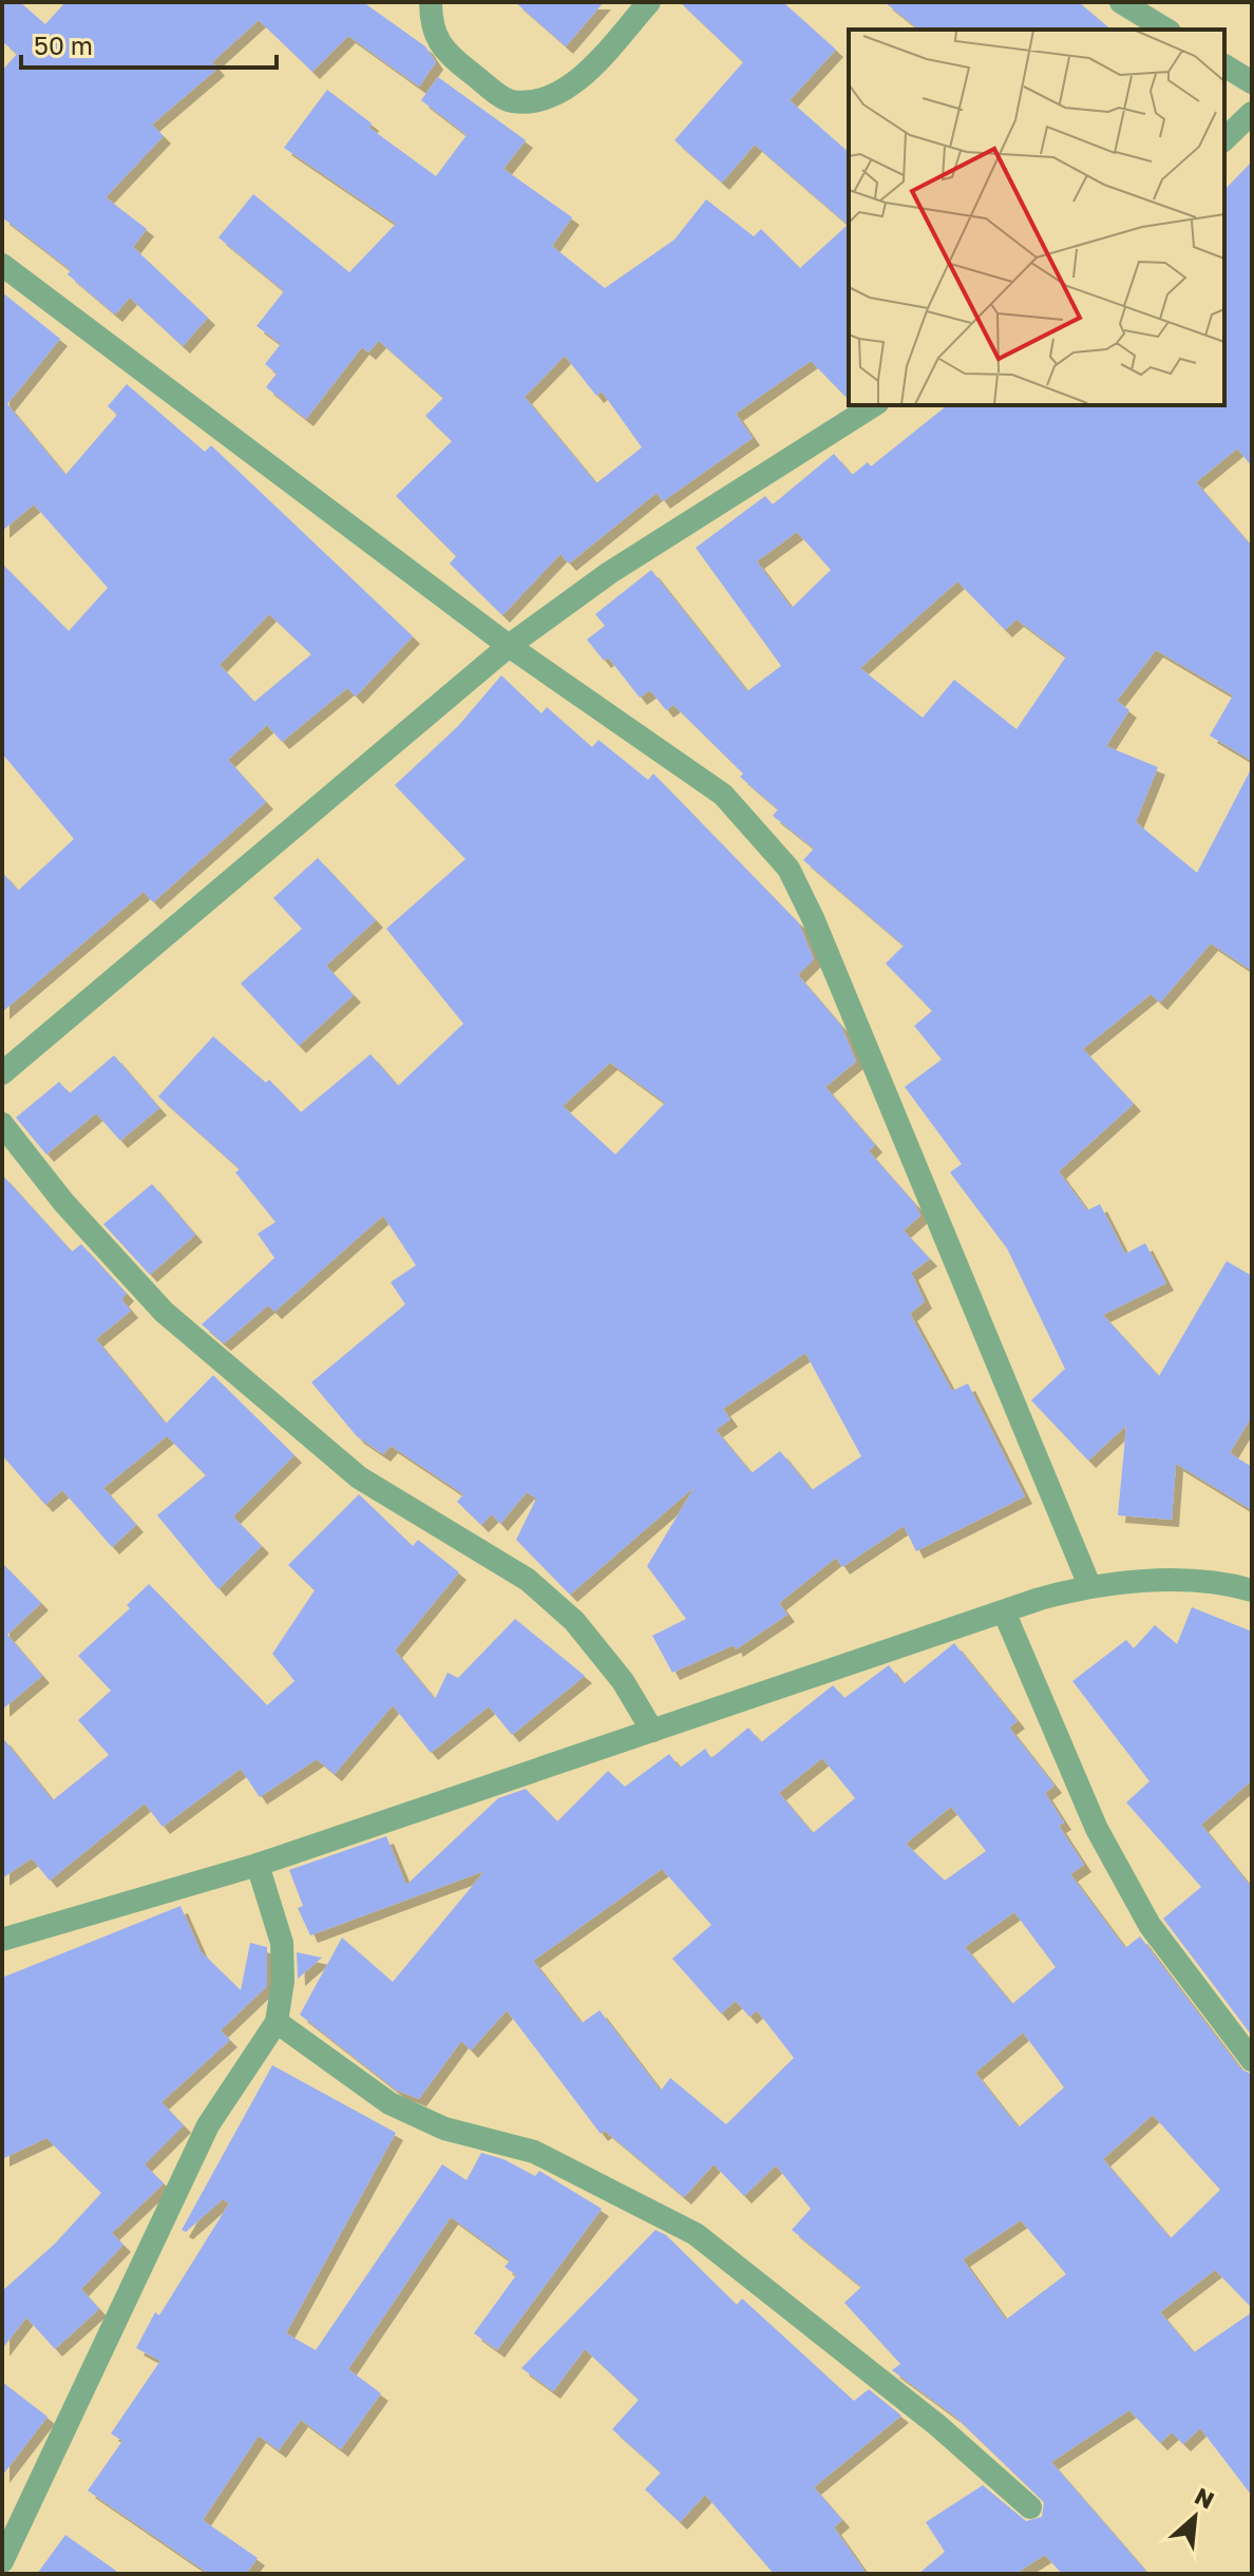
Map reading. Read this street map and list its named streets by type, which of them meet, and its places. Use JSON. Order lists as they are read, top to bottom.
{
  "scale_bar": "50 m",
  "north": "top right"
}
